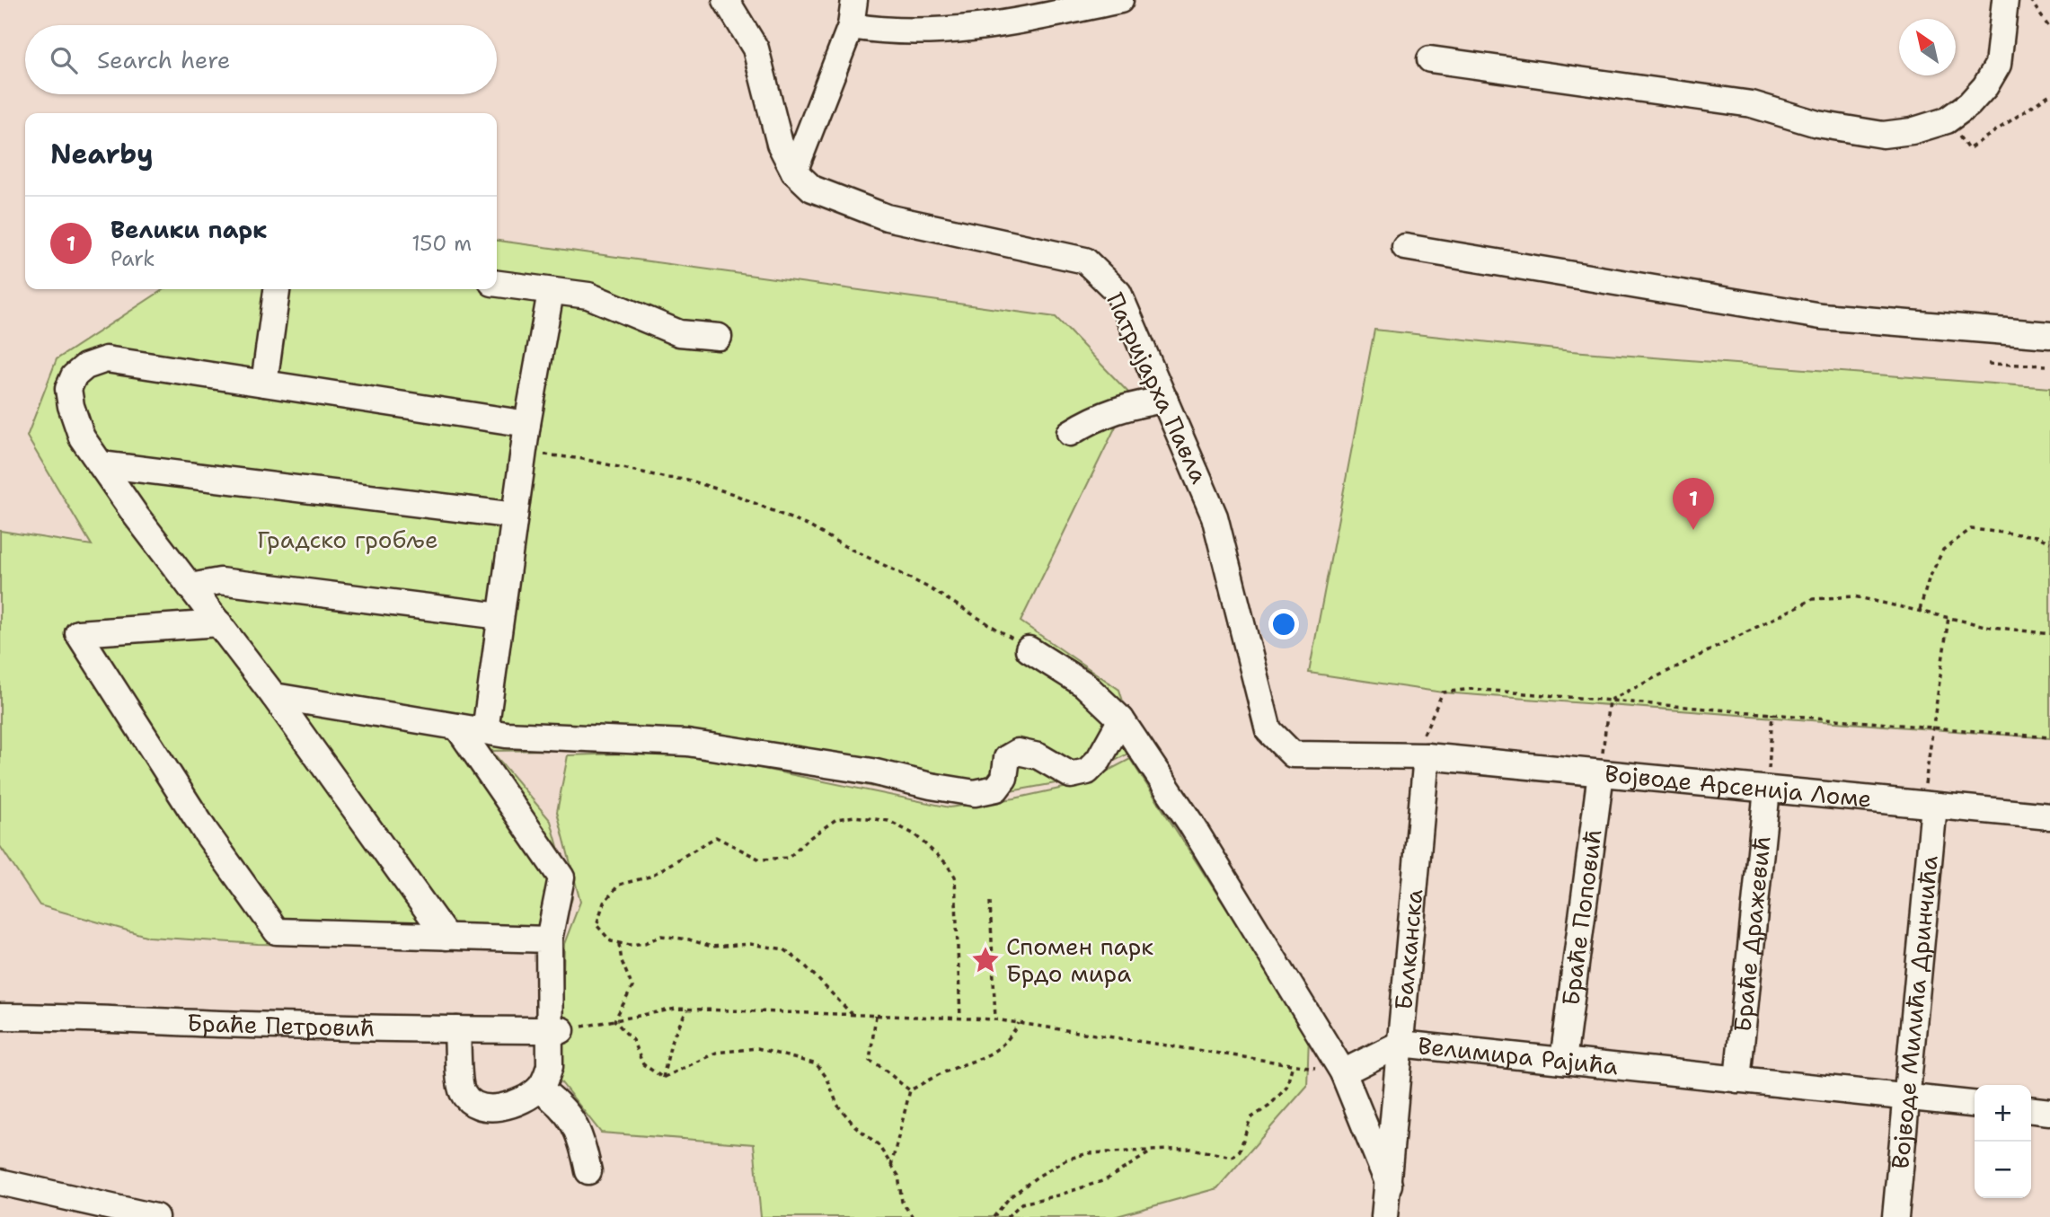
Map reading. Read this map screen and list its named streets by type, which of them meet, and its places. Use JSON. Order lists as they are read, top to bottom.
{
  "streets": {
    "street": [
      "Патријарха Павла",
      "Војводе Арсенија Ломе",
      "Браће Поповић",
      "Браће Дражевић",
      "Балканска",
      "Војводе Милића Дринчића",
      "Браће Петровић",
      "Велимира Рајића"
    ]
  },
  "crossings": [
    ["Патријарха Павла", "Војводе Арсенија Ломе"],
    ["Патријарха Павла", "Балканска"],
    ["Војводе Арсенија Ломе", "Браће Поповић"],
    ["Војводе Арсенија Ломе", "Браће Дражевић"],
    ["Војводе Арсенија Ломе", "Балканска"],
    ["Војводе Арсенија Ломе", "Војводе Милића Дринчића"],
    ["Браће Поповић", "Велимира Рајића"],
    ["Браће Дражевић", "Велимира Рајића"],
    ["Балканска", "Велимира Рајића"],
    ["Војводе Милића Дринчића", "Велимира Рајића"]
  ],
  "parks": ["Градско гробље"],
  "places": {
    "place": ["Спомен парк Брдо мира"]
  },
  "north": "top left",
  "page": {
    "search": "Search here",
    "heading": "Nearby",
    "list": [
      {
        "mark": "1",
        "name": "Велики парк",
        "note": "Park",
        "value": "150 m"
      }
    ],
    "pins": "1",
    "map_buttons": ["+", "−"]
  }
}
